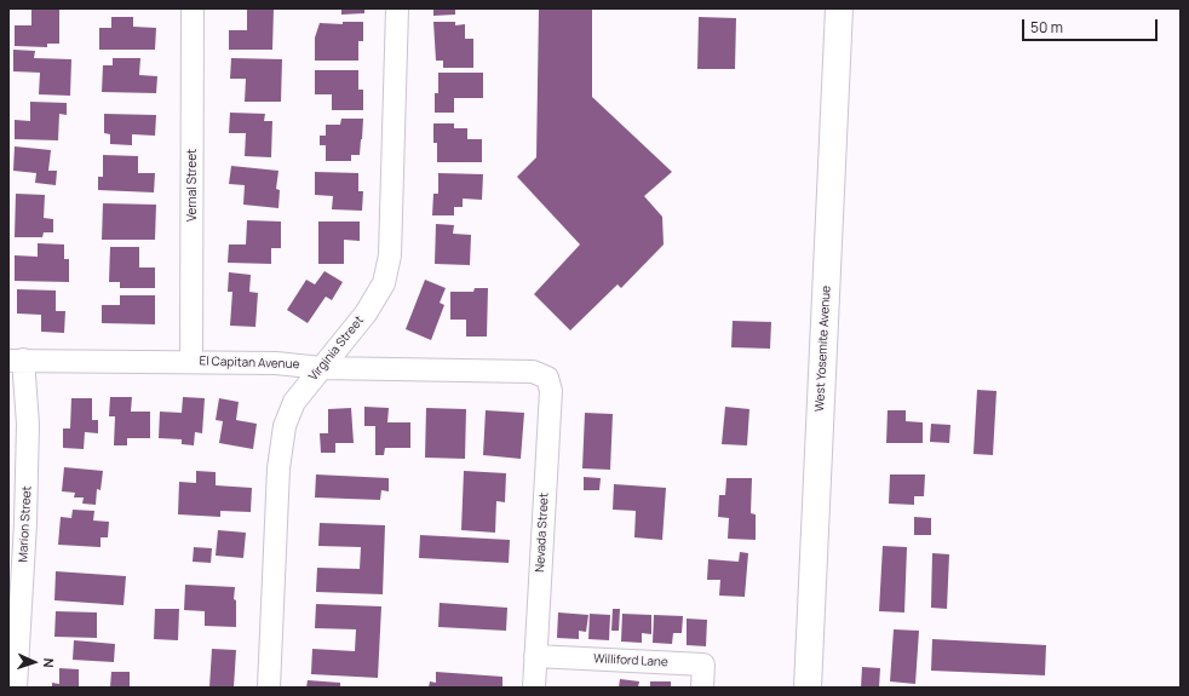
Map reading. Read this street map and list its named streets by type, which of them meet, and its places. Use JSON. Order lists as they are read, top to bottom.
{
  "streets": {
    "main road": ["West Yosemite Avenue"],
    "street": [
      "Vernal Street",
      "Virginia Street",
      "El Capitan Avenue",
      "Marion Street",
      "Nevada Street",
      "Williford Lane"
    ]
  },
  "crossings": [
    ["Vernal Street", "El Capitan Avenue"],
    ["Virginia Street", "El Capitan Avenue"],
    ["El Capitan Avenue", "Marion Street"],
    ["El Capitan Avenue", "Nevada Street"],
    ["Nevada Street", "Williford Lane"]
  ],
  "scale_bar": "50 m",
  "north": "right"
}
